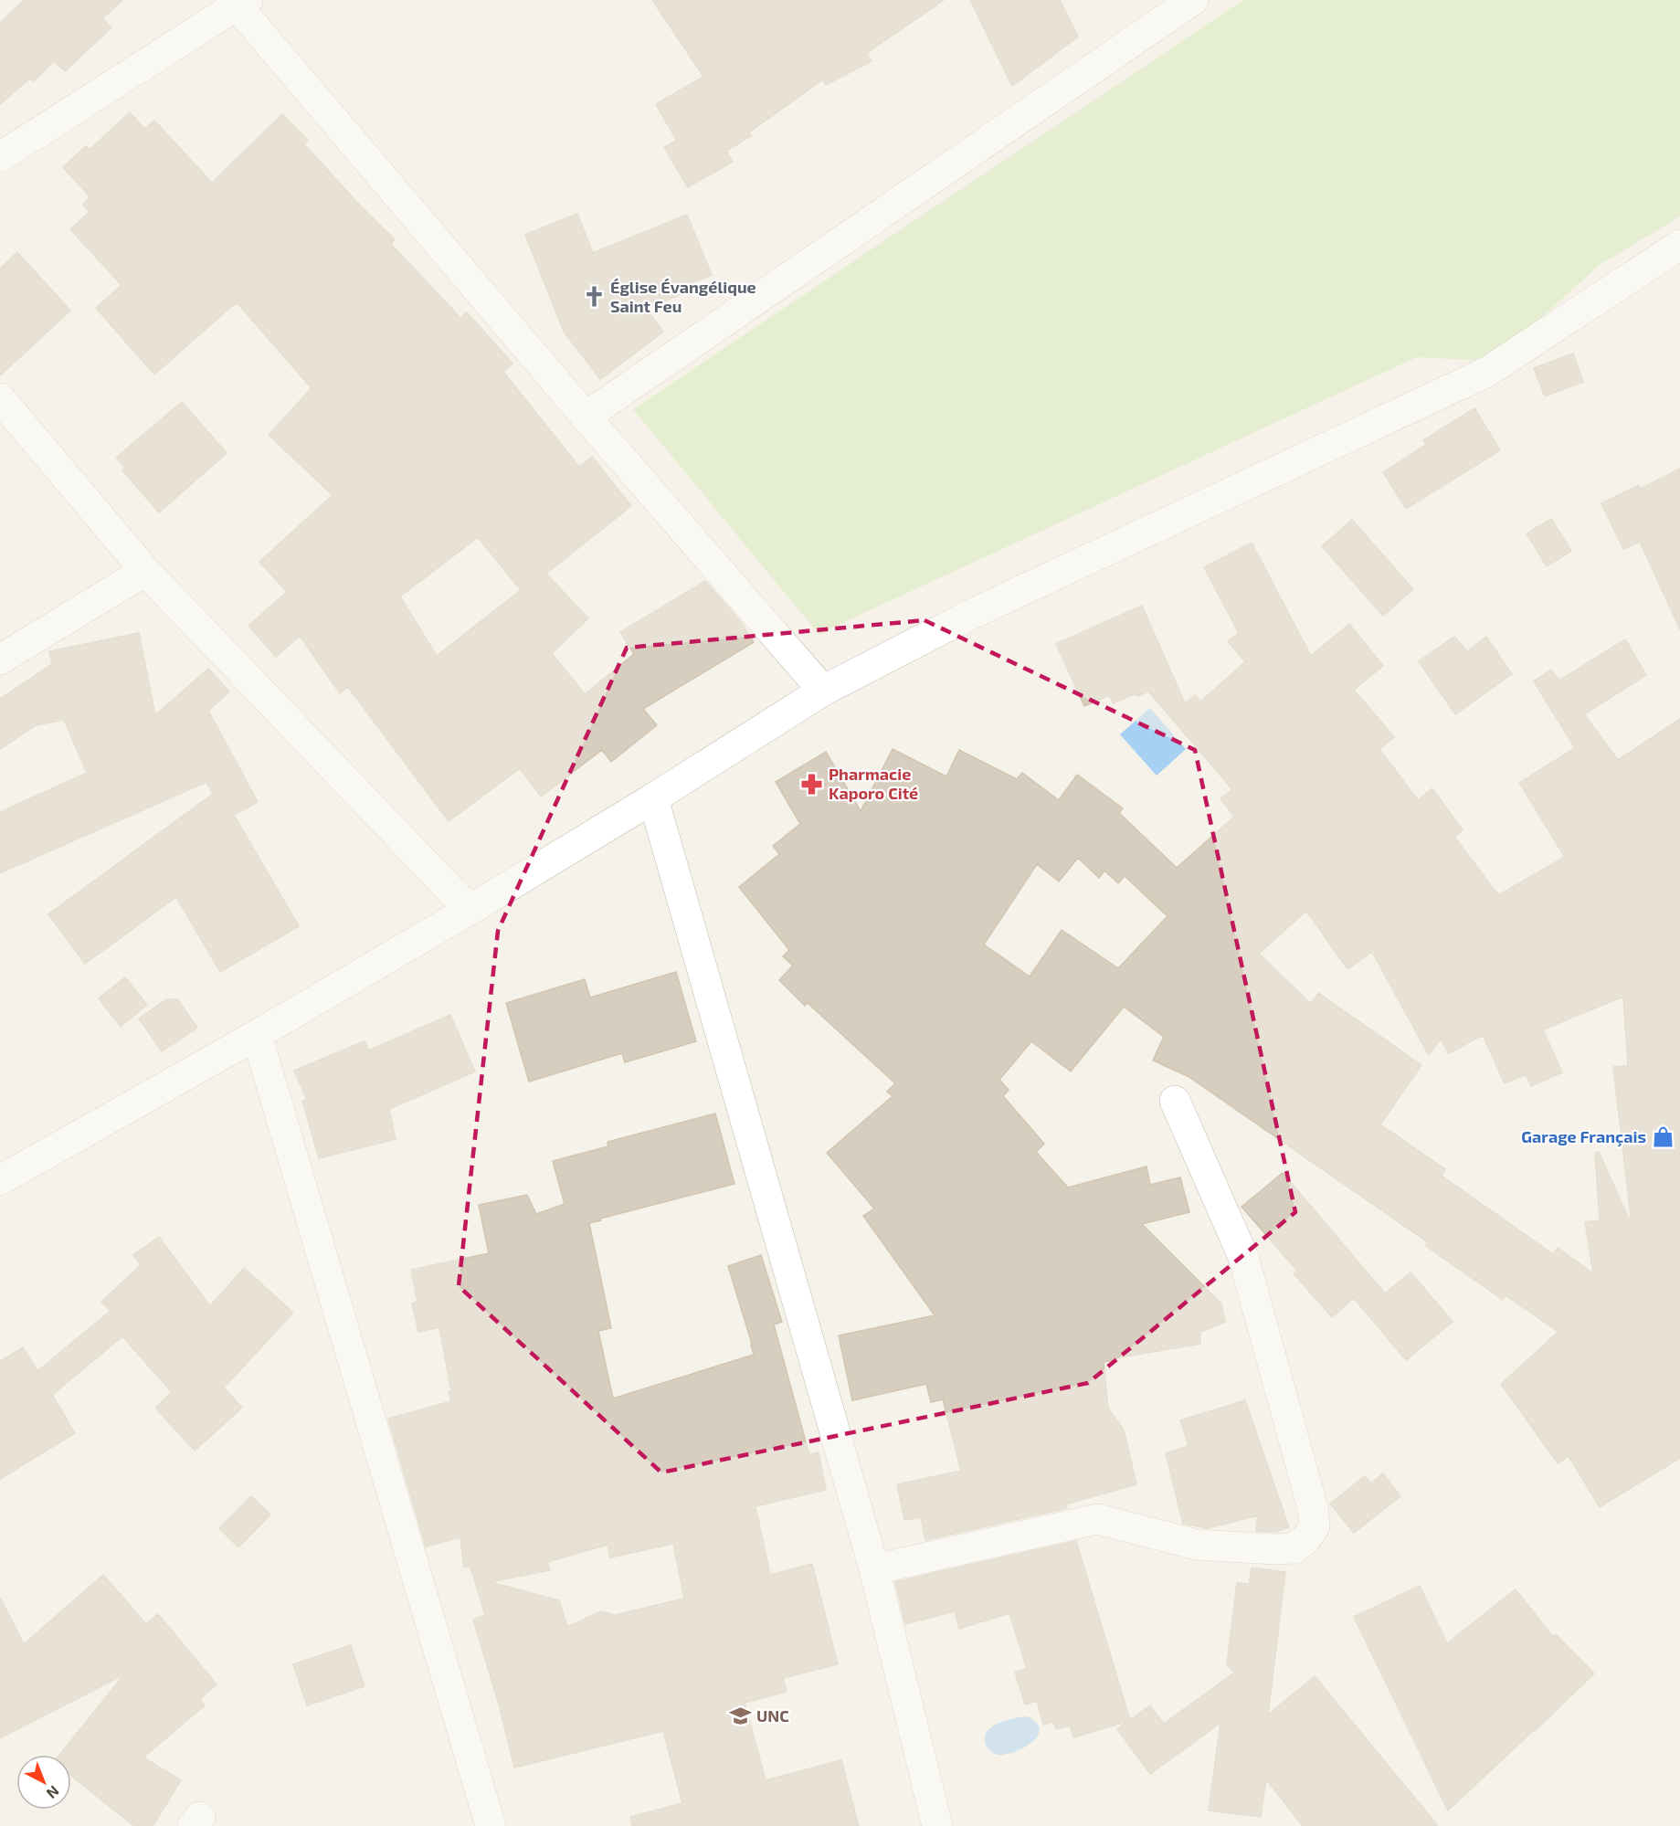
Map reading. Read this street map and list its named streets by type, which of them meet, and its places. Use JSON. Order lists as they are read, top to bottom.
{
  "places": {
    "church": ["Église Évangélique Saint Feu"],
    "pharmacy": ["Pharmacie Kaporo Cité"],
    "shop": ["Garage Français"],
    "school or university": ["UNC"]
  },
  "north": "bottom right"
}
